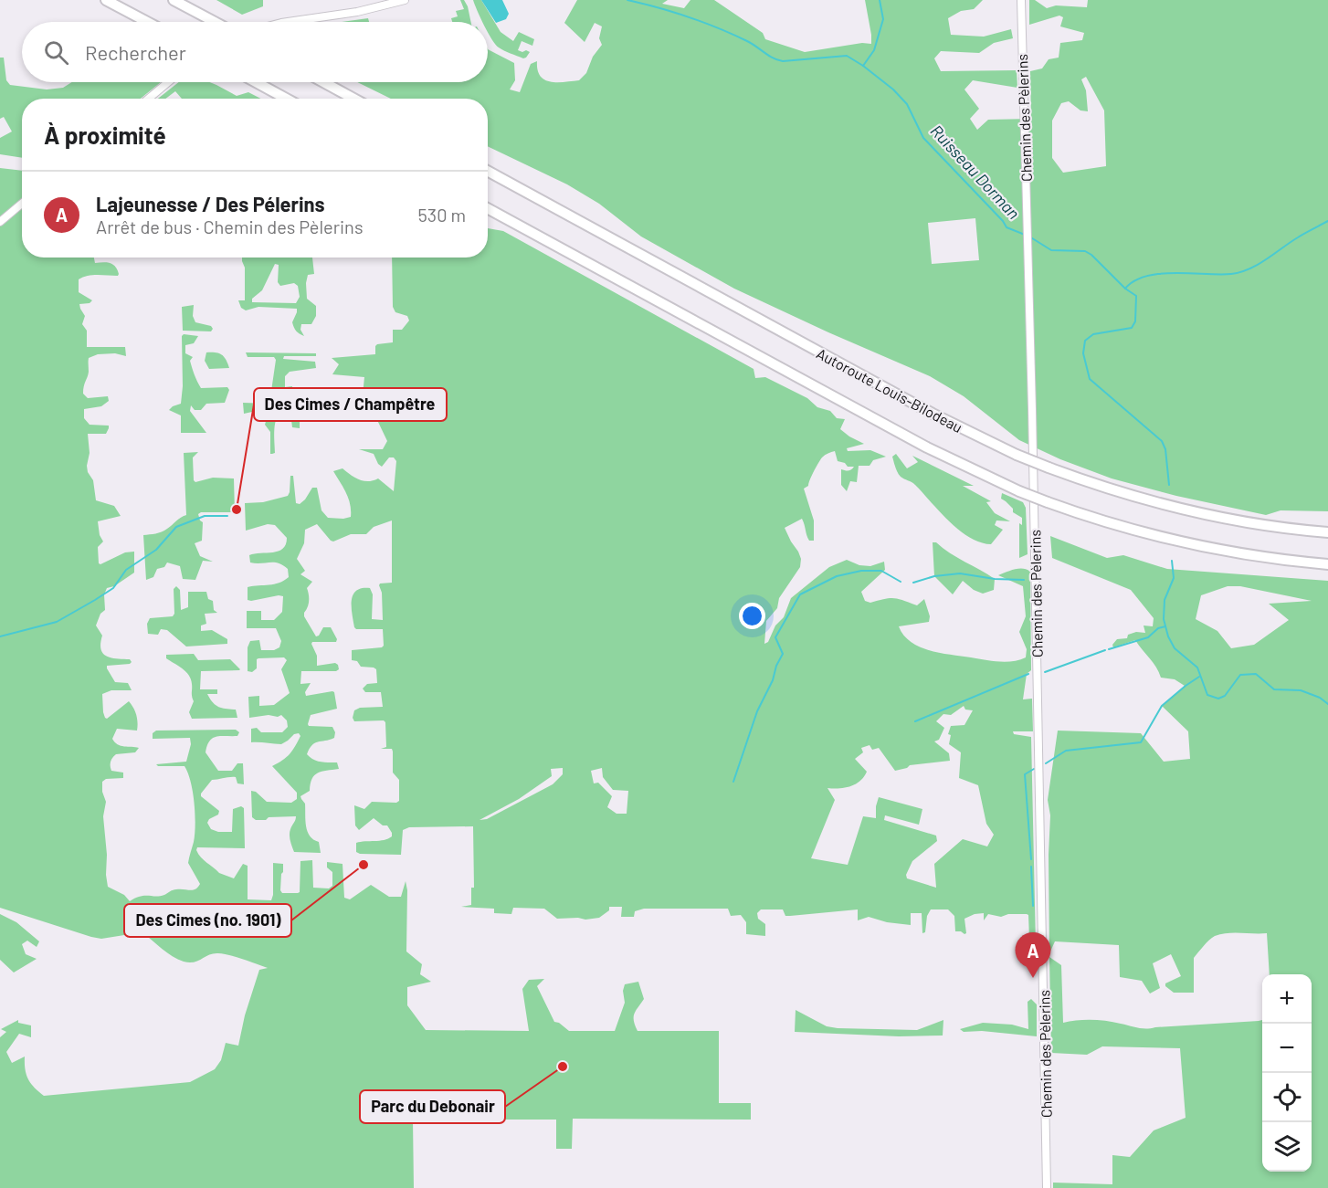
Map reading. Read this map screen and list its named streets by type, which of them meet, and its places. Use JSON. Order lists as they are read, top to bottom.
{
  "streets": {
    "highway": ["Autoroute Louis-Bilodeau"],
    "street": ["Chemin des Pèlerins"]
  },
  "water": ["Ruisseau Dorman"],
  "places": ["Des Cimes / Champêtre", "Des Cimes (no. 1901)", "Parc du Debonair"],
  "page": {
    "search": "Rechercher",
    "heading": "À proximité",
    "list": [
      {
        "mark": "A",
        "name": "Lajeunesse / Des Pélerins",
        "note": "Arrêt de bus · Chemin des Pèlerins",
        "value": "530 m"
      }
    ],
    "pins": "A",
    "map_buttons": ["+", "−"]
  }
}
